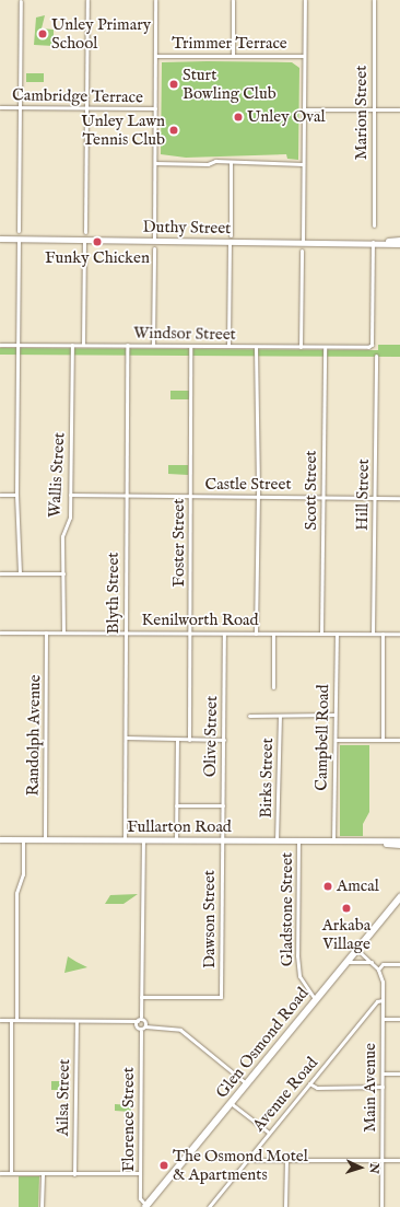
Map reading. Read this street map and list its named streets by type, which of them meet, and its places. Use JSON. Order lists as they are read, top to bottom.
{
  "streets": {
    "highway": ["Glen Osmond Road"],
    "main road": ["Fullarton Road"],
    "street": [
      "Trimmer Terrace",
      "Cambridge Terrace",
      "Marion Street",
      "Duthy Street",
      "Windsor Street",
      "Wallis Street",
      "Castle Street",
      "Scott Street",
      "Hill Street",
      "Foster Street",
      "Blyth Street",
      "Kenilworth Road",
      "Randolph Avenue",
      "Olive Street",
      "Campbell Road",
      "Birks Street",
      "Gladstone Street",
      "Dawson Street",
      "Main Avenue",
      "Avenue Road",
      "Ailsa Street",
      "Florence Street"
    ]
  },
  "crossings": [
    ["Duthy Street", "Windsor Street"],
    ["Windsor Street", "Wallis Street"],
    ["Windsor Street", "Scott Street"],
    ["Windsor Street", "Foster Street"],
    ["Windsor Street", "Blyth Street"],
    ["Wallis Street", "Castle Street"],
    ["Wallis Street", "Kenilworth Road"],
    ["Castle Street", "Scott Street"],
    ["Castle Street", "Hill Street"],
    ["Castle Street", "Foster Street"],
    ["Castle Street", "Blyth Street"],
    ["Scott Street", "Kenilworth Road"],
    ["Hill Street", "Kenilworth Road"],
    ["Foster Street", "Kenilworth Road"],
    ["Blyth Street", "Kenilworth Road"],
    ["Blyth Street", "Fullarton Road"],
    ["Kenilworth Road", "Randolph Avenue"],
    ["Kenilworth Road", "Olive Street"],
    ["Kenilworth Road", "Campbell Road"],
    ["Randolph Avenue", "Fullarton Road"],
    ["Olive Street", "Fullarton Road"],
    ["Olive Street", "Dawson Street"],
    ["Campbell Road", "Fullarton Road"],
    ["Birks Street", "Fullarton Road"],
    ["Fullarton Road", "Gladstone Street"],
    ["Fullarton Road", "Dawson Street"],
    ["Gladstone Street", "Glen Osmond Road"],
    ["Glen Osmond Road", "Main Avenue"],
    ["Glen Osmond Road", "Florence Street"],
    ["Main Avenue", "Avenue Road"]
  ],
  "places": [
    "Unley Primary School",
    "Sturt Bowling Club",
    "Unley Oval",
    "Unley Lawn Tennis Club",
    "Funky Chicken",
    "Amcal",
    "Arkaba Village",
    "The Osmond Motel & Apartments"
  ],
  "north": "right"
}
